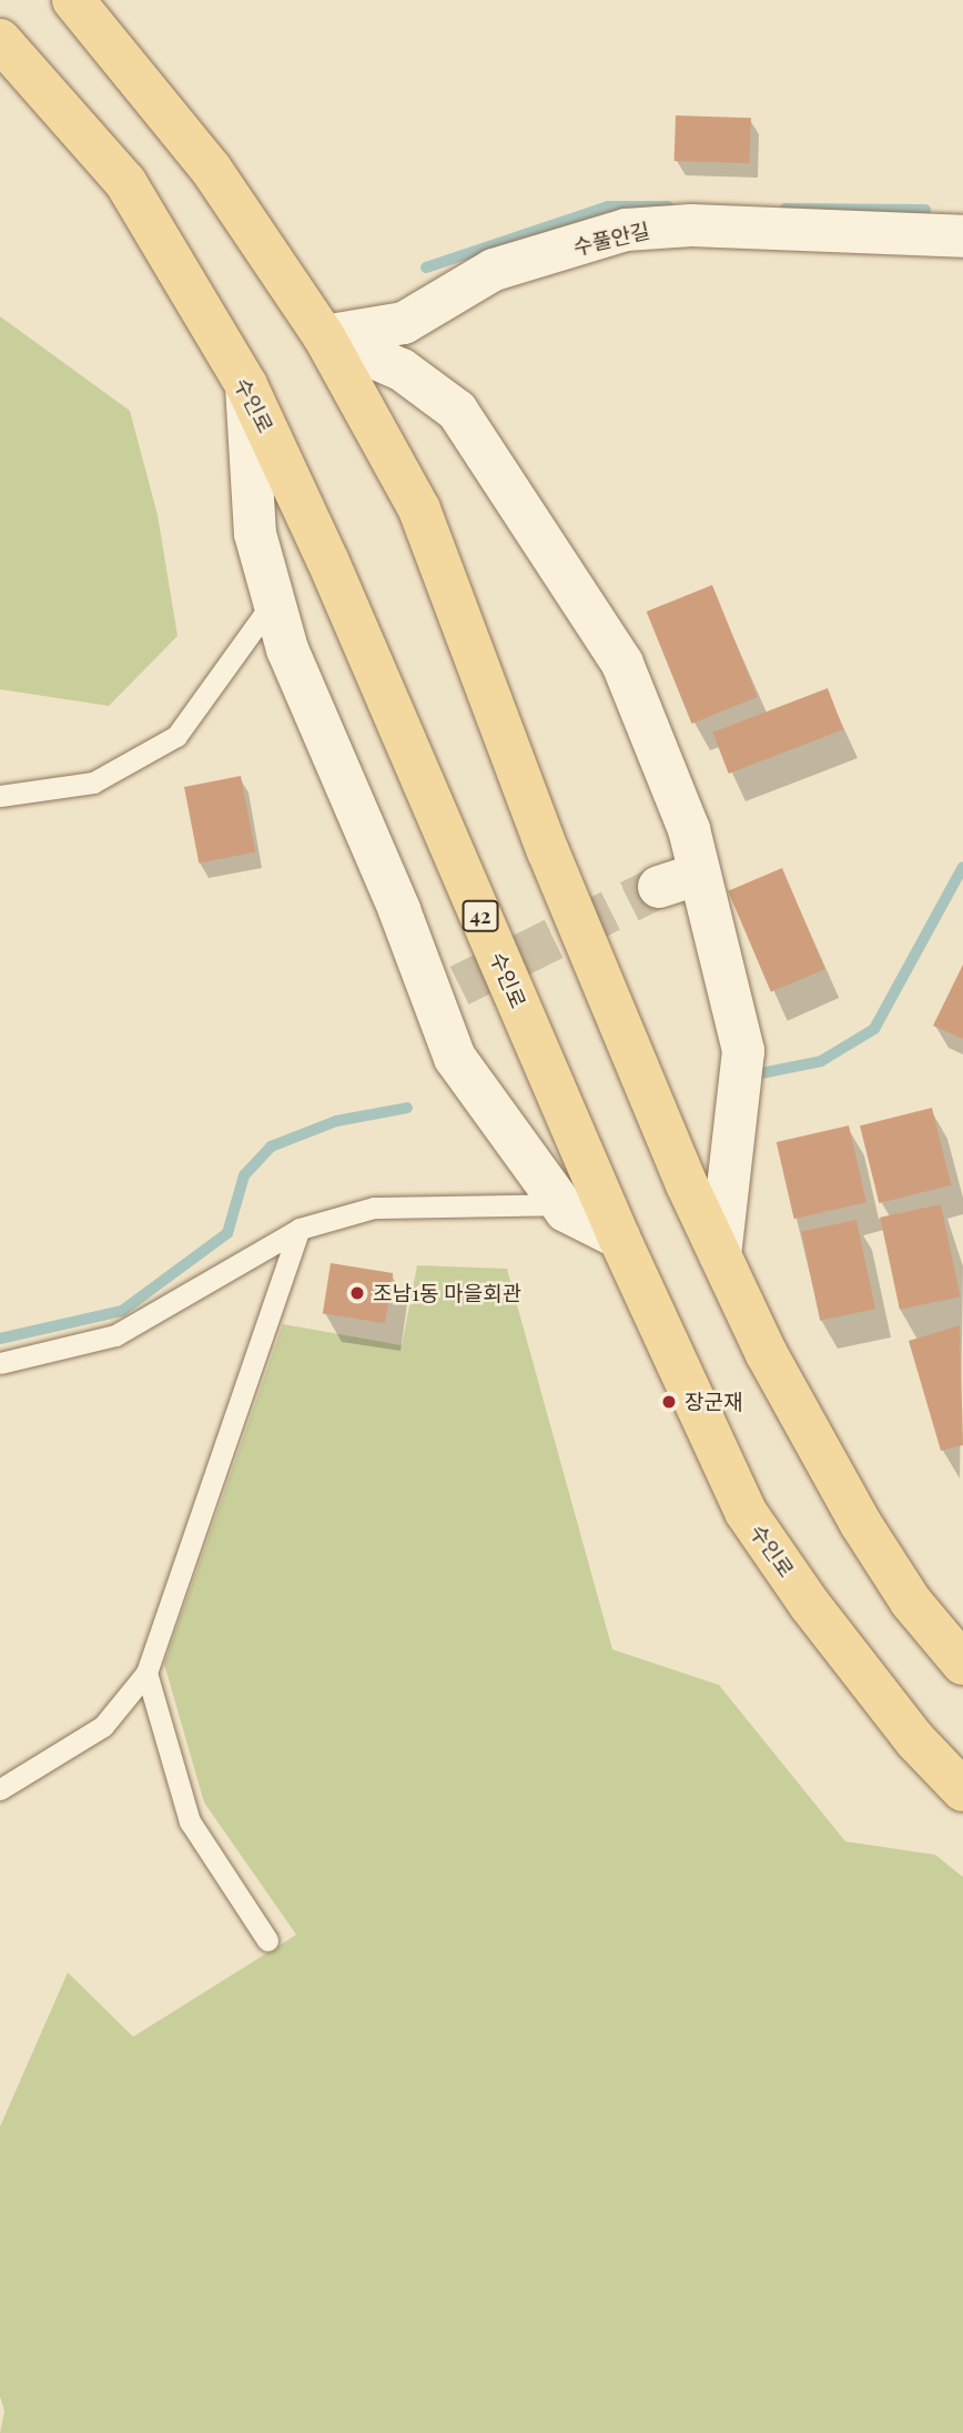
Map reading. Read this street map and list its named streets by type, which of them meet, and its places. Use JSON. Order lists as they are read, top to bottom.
{
  "streets": {
    "main road": ["수인로", "42"],
    "street": ["수풀안길"]
  },
  "places": ["조남1동 마을회관", "장군재"]
}
